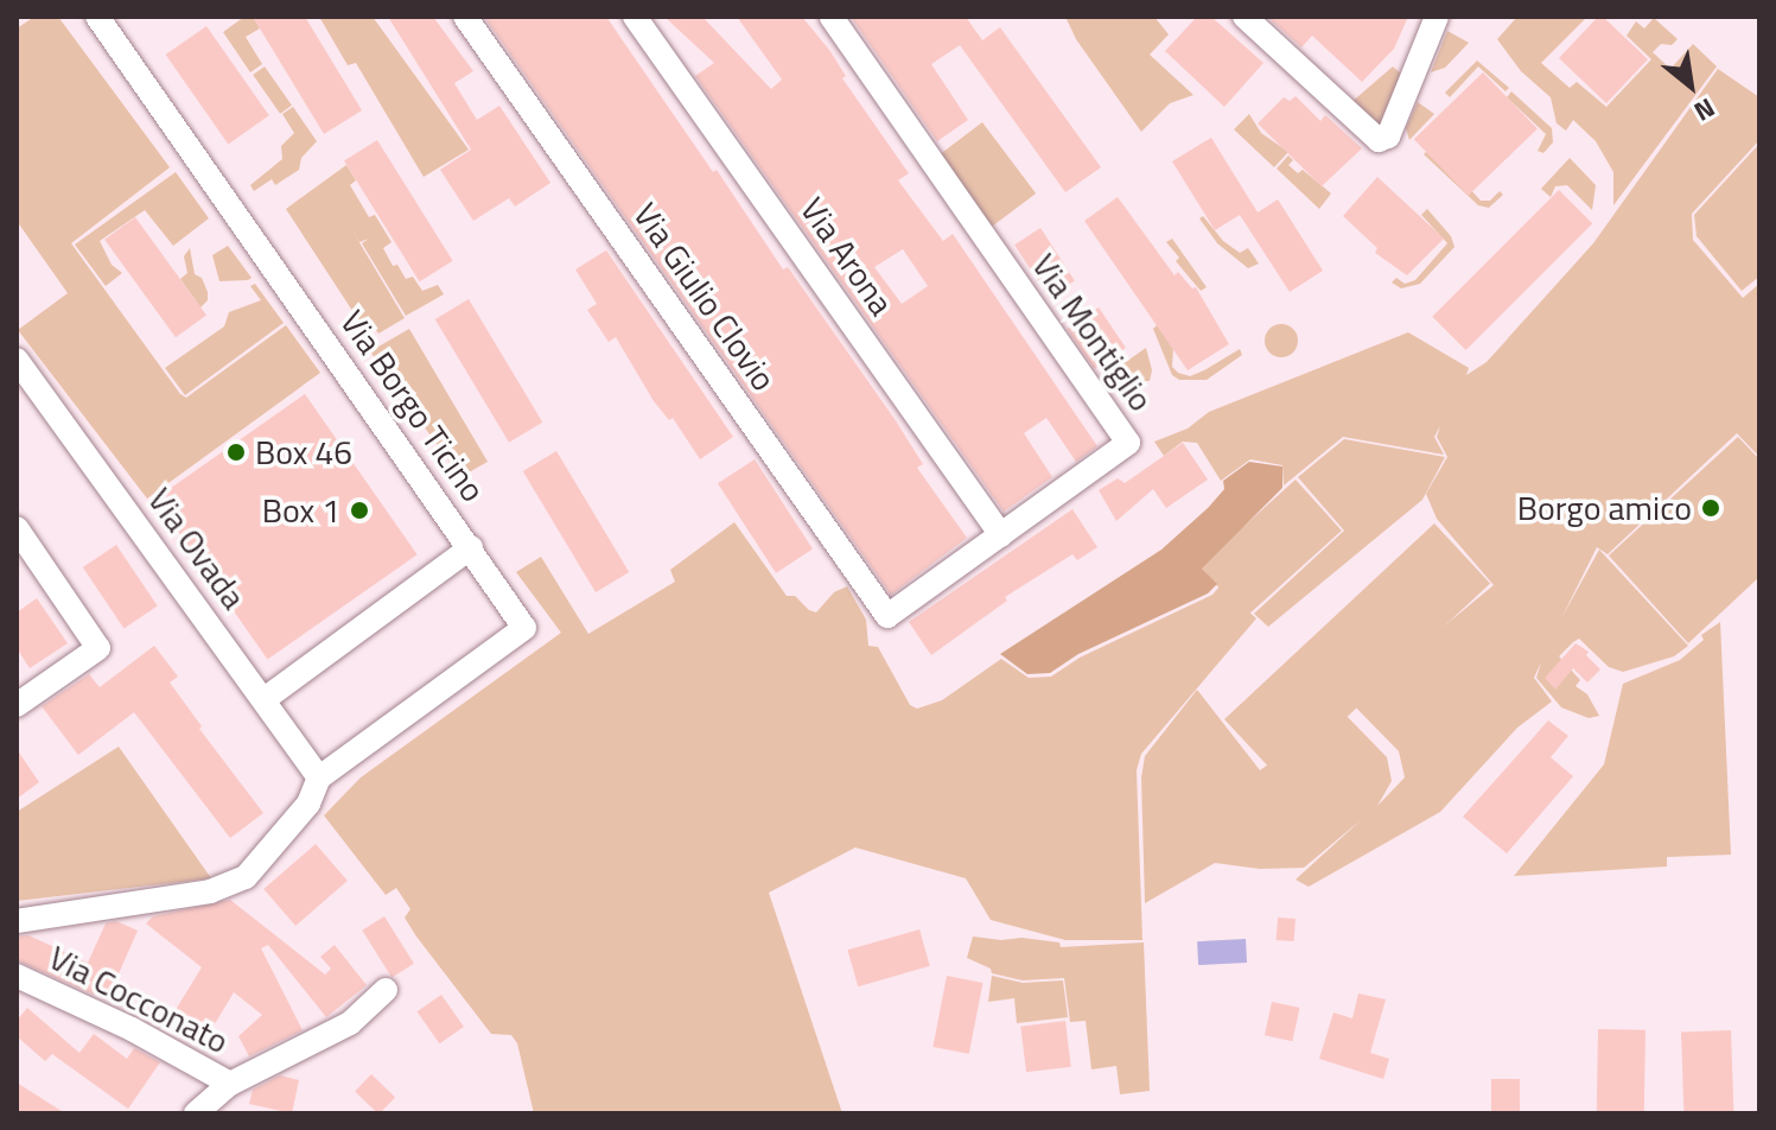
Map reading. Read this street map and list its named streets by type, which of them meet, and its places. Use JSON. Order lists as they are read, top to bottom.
{
  "streets": {
    "street": [
      "Via Arona",
      "Via Giulio Clovio",
      "Via Montiglio",
      "Via Borgo Ticino",
      "Via Ovada",
      "Via Cocconato"
    ]
  },
  "crossings": [
    ["Via Arona", "Via Montiglio"],
    ["Via Giulio Clovio", "Via Montiglio"],
    ["Via Borgo Ticino", "Via Ovada"]
  ],
  "places": ["Box 46", "Borgo amico", "Box 1"],
  "north": "bottom right"
}
